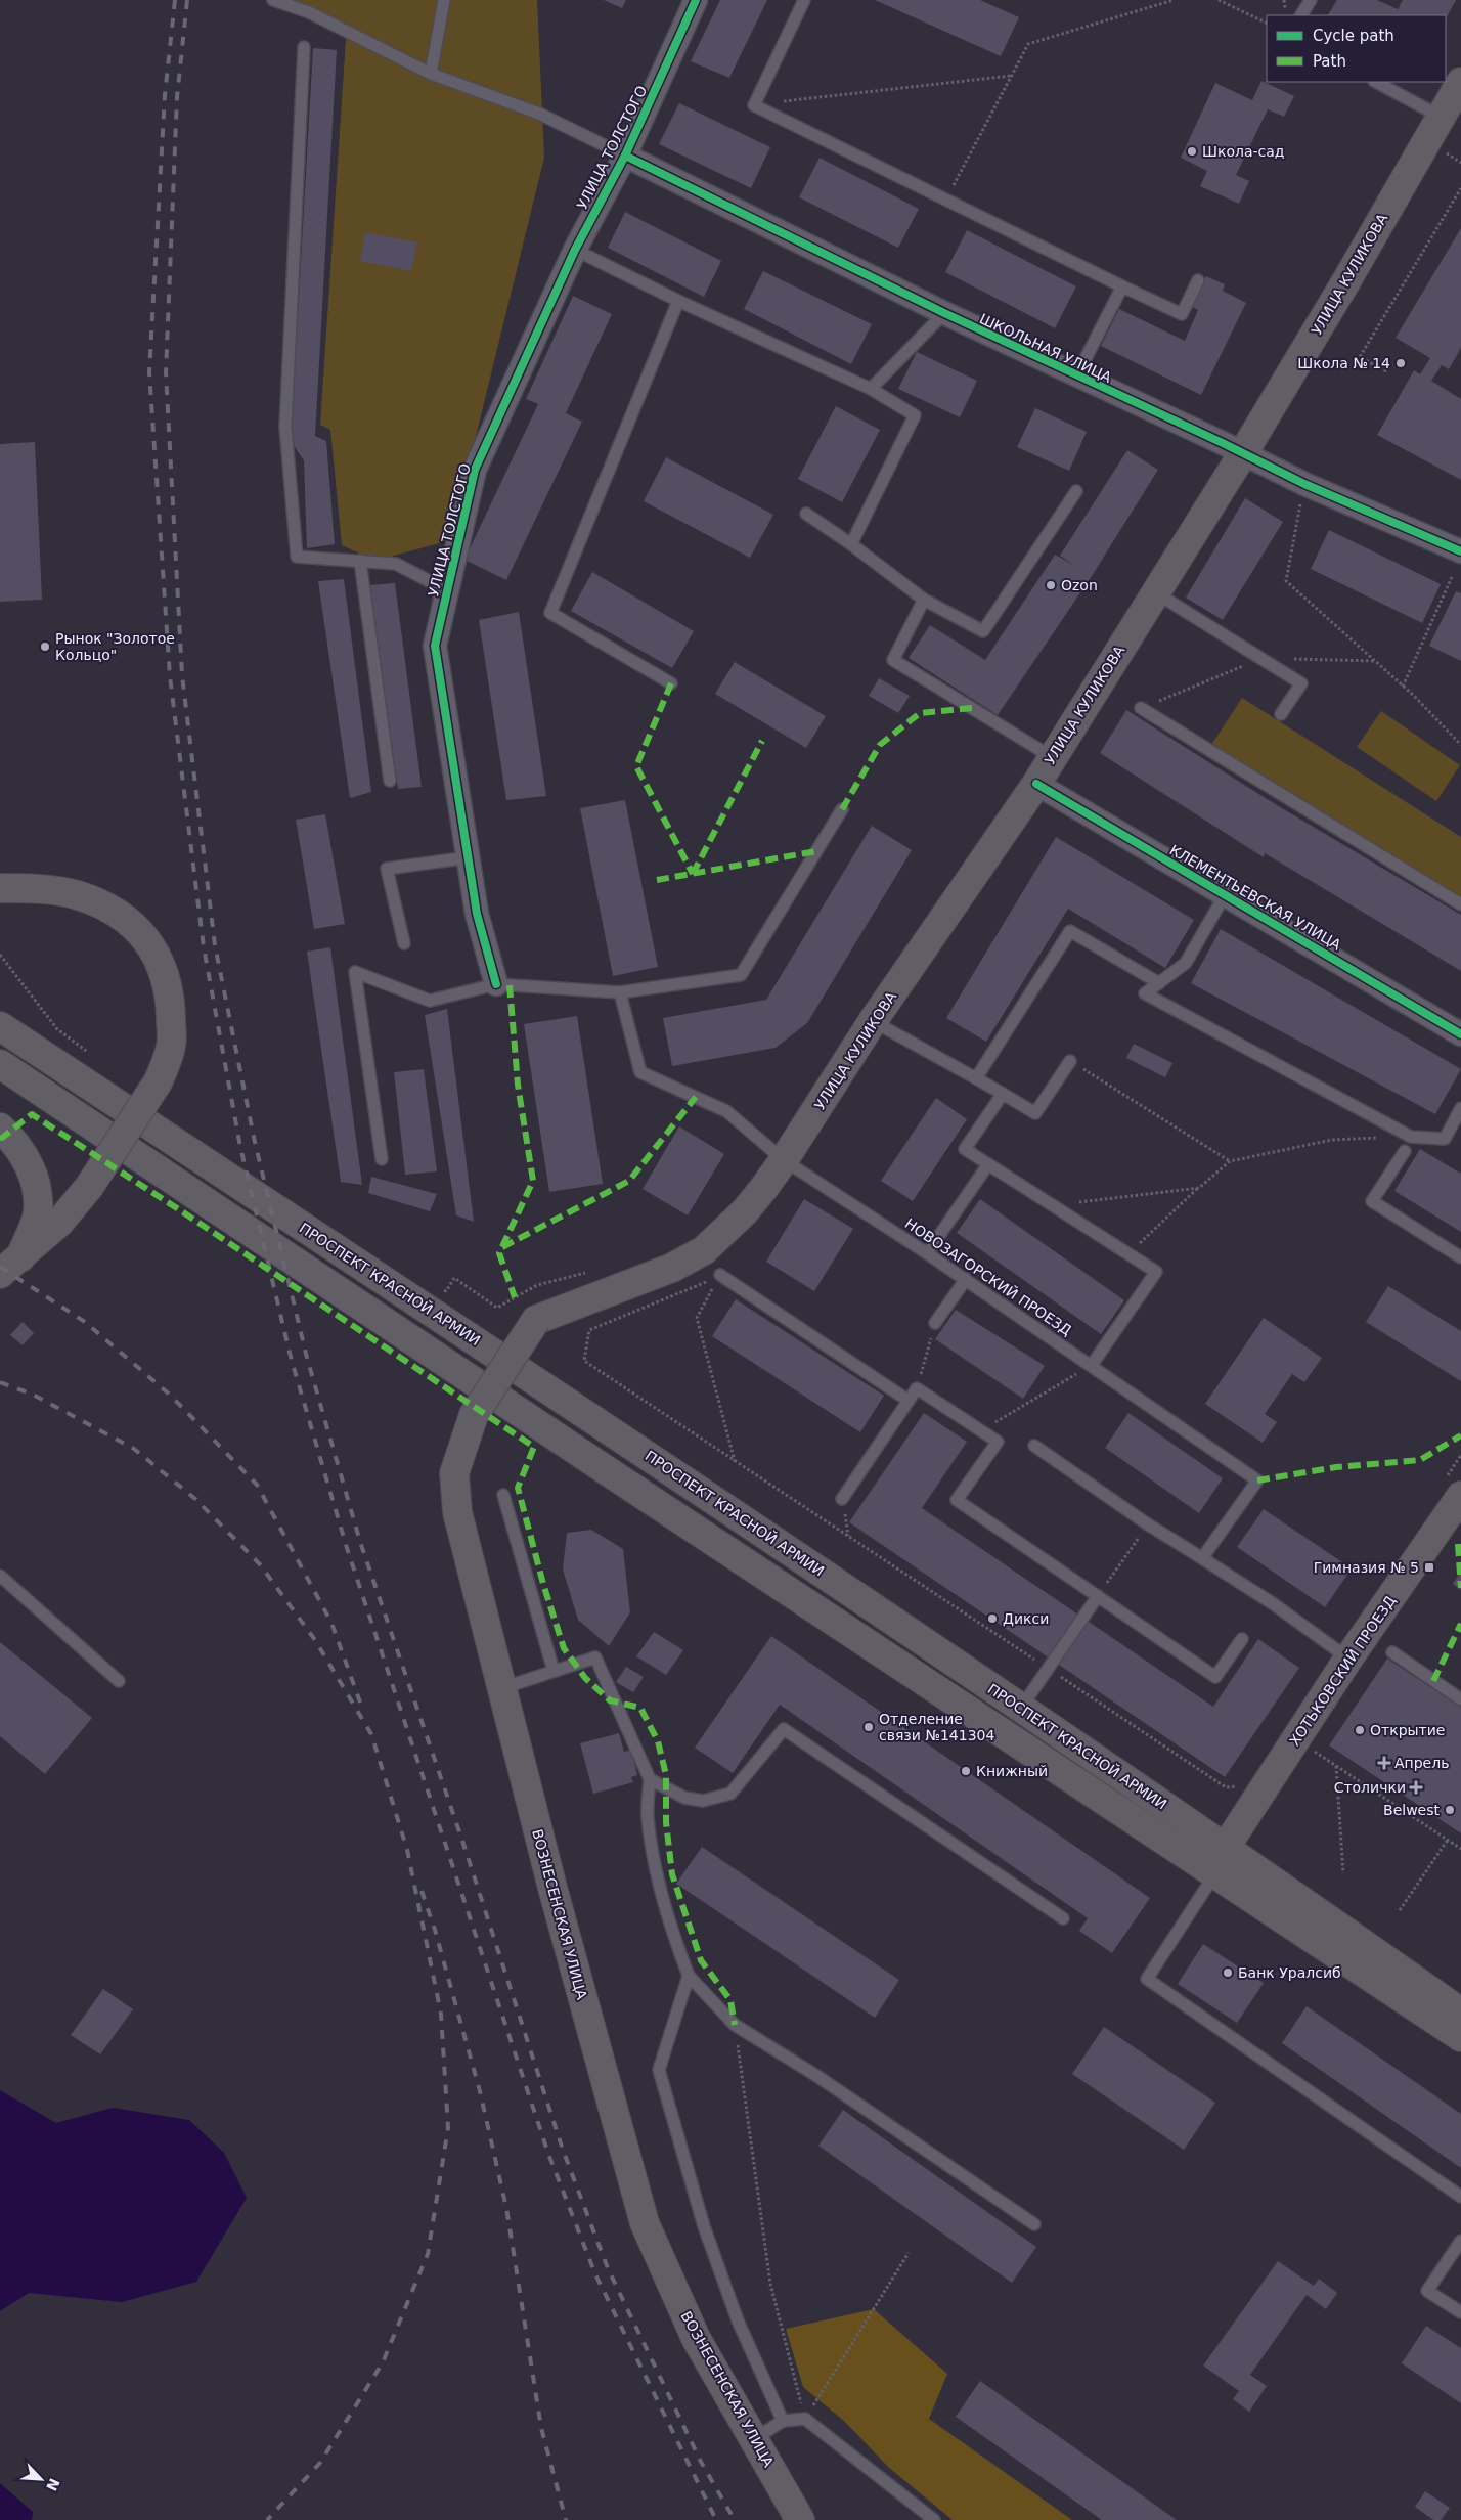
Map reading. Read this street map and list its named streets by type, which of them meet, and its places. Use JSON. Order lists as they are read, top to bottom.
{
  "streets": {
    "main road": [
      "УЛИЦА КУЛИКОВА",
      "ПРОСПЕКТ КРАСНОЙ АРМИИ",
      "ХОТЬКОВСКИЙ ПРОЕЗД",
      "ВОЗНЕСЕНСКАЯ УЛИЦА"
    ],
    "street": ["УЛИЦА ТОЛСТОГО", "ШКОЛЬНАЯ УЛИЦА", "КЛЕМЕНТЬЕВСКАЯ УЛИЦА"],
    "lane": ["НОВОЗАГОРСКИЙ ПРОЕЗД"]
  },
  "crossings": [
    ["УЛИЦА ТОЛСТОГО", "ШКОЛЬНАЯ УЛИЦА"],
    ["УЛИЦА КУЛИКОВА", "ШКОЛЬНАЯ УЛИЦА"],
    ["УЛИЦА КУЛИКОВА", "КЛЕМЕНТЬЕВСКАЯ УЛИЦА"],
    ["УЛИЦА КУЛИКОВА", "НОВОЗАГОРСКИЙ ПРОЕЗД"],
    ["УЛИЦА КУЛИКОВА", "ВОЗНЕСЕНСКАЯ УЛИЦА"],
    ["ПРОСПЕКТ КРАСНОЙ АРМИИ", "ХОТЬКОВСКИЙ ПРОЕЗД"]
  ],
  "places": {
    "other": [
      "Школа-сад",
      "Школа № 14",
      "Ozon",
      "Рынок \"Золотое Кольцо\"",
      "Дикси",
      "Отделение связи №141304",
      "Открытие",
      "Книжный",
      "Belwest",
      "Банк Уралсиб"
    ],
    "transit": ["Гимназия № 5"],
    "health": ["Апрель", "Столички"]
  },
  "legend": ["Cycle path", "Path"],
  "north": "bottom right"
}
